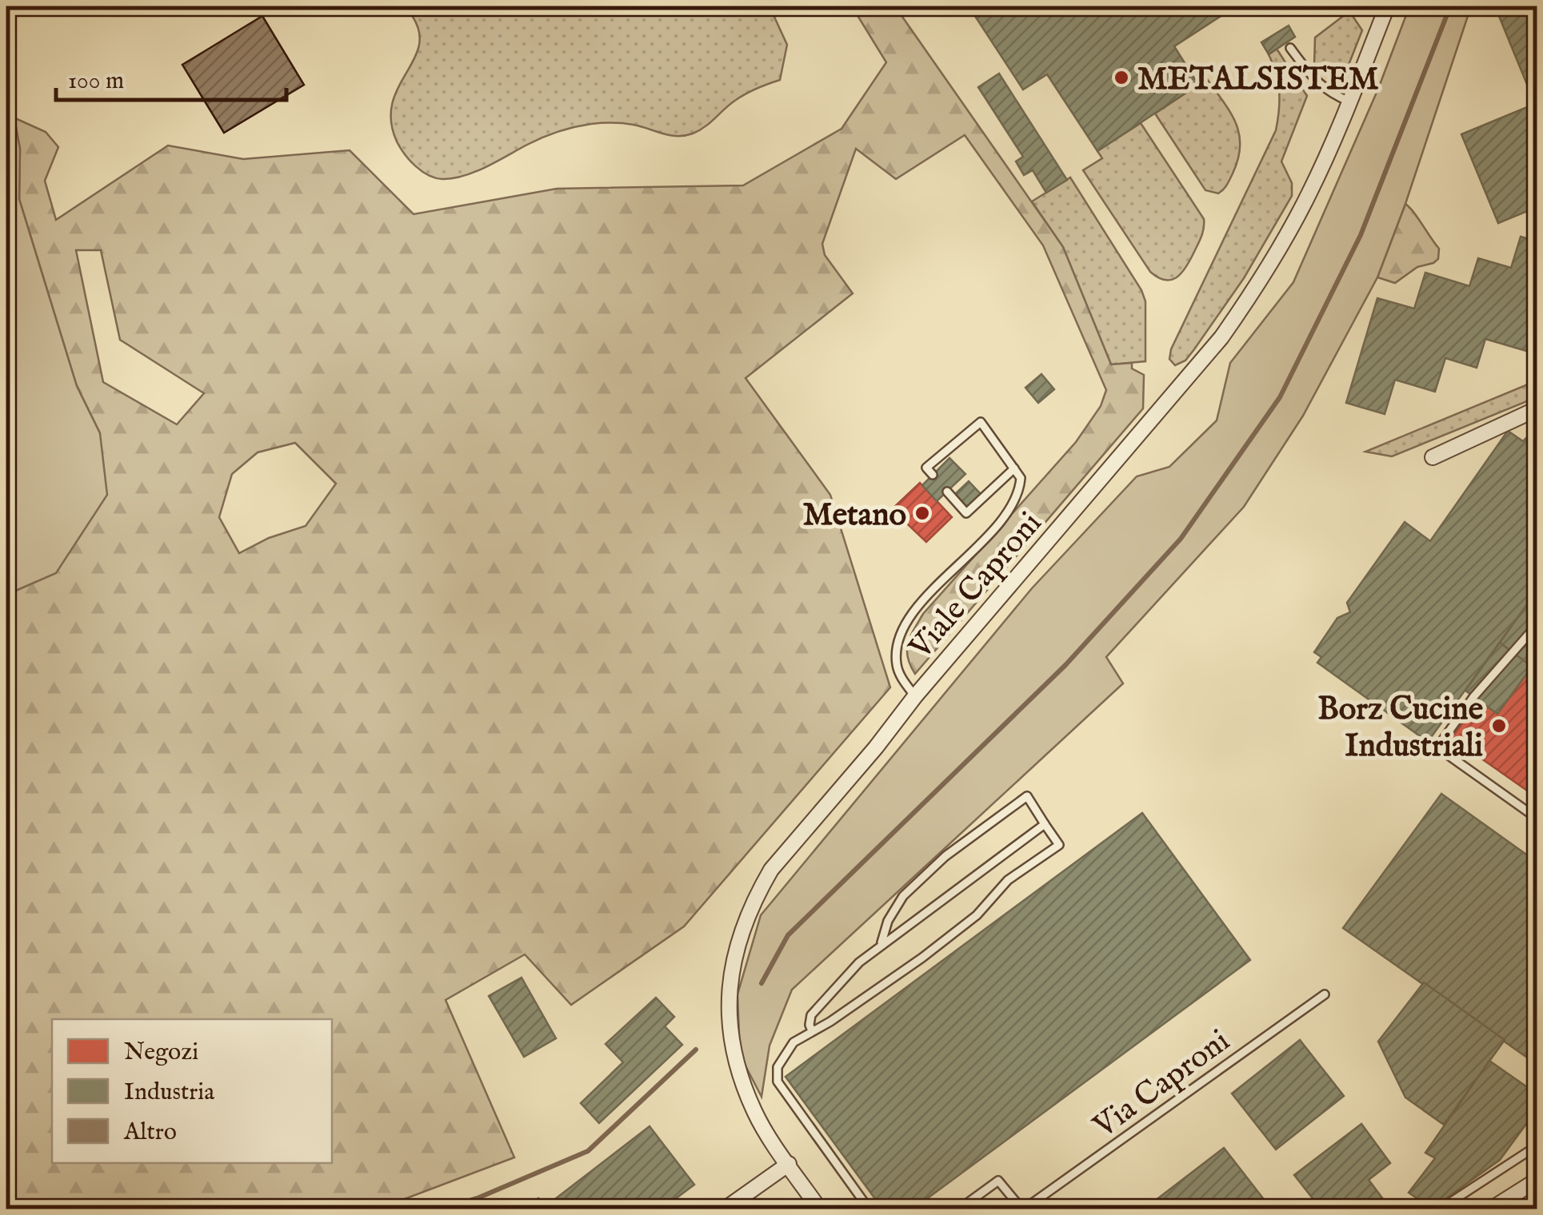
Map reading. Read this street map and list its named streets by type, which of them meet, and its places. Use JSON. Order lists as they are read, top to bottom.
{
  "streets": {
    "street": ["Viale Caproni"],
    "lane": ["Via Caproni"]
  },
  "places": ["METALSISTEM", "Metano", "Borz Cucine Industriali"],
  "legend": ["Negozi", "Industria", "Altro"],
  "scale_bar": "100 m"
}
